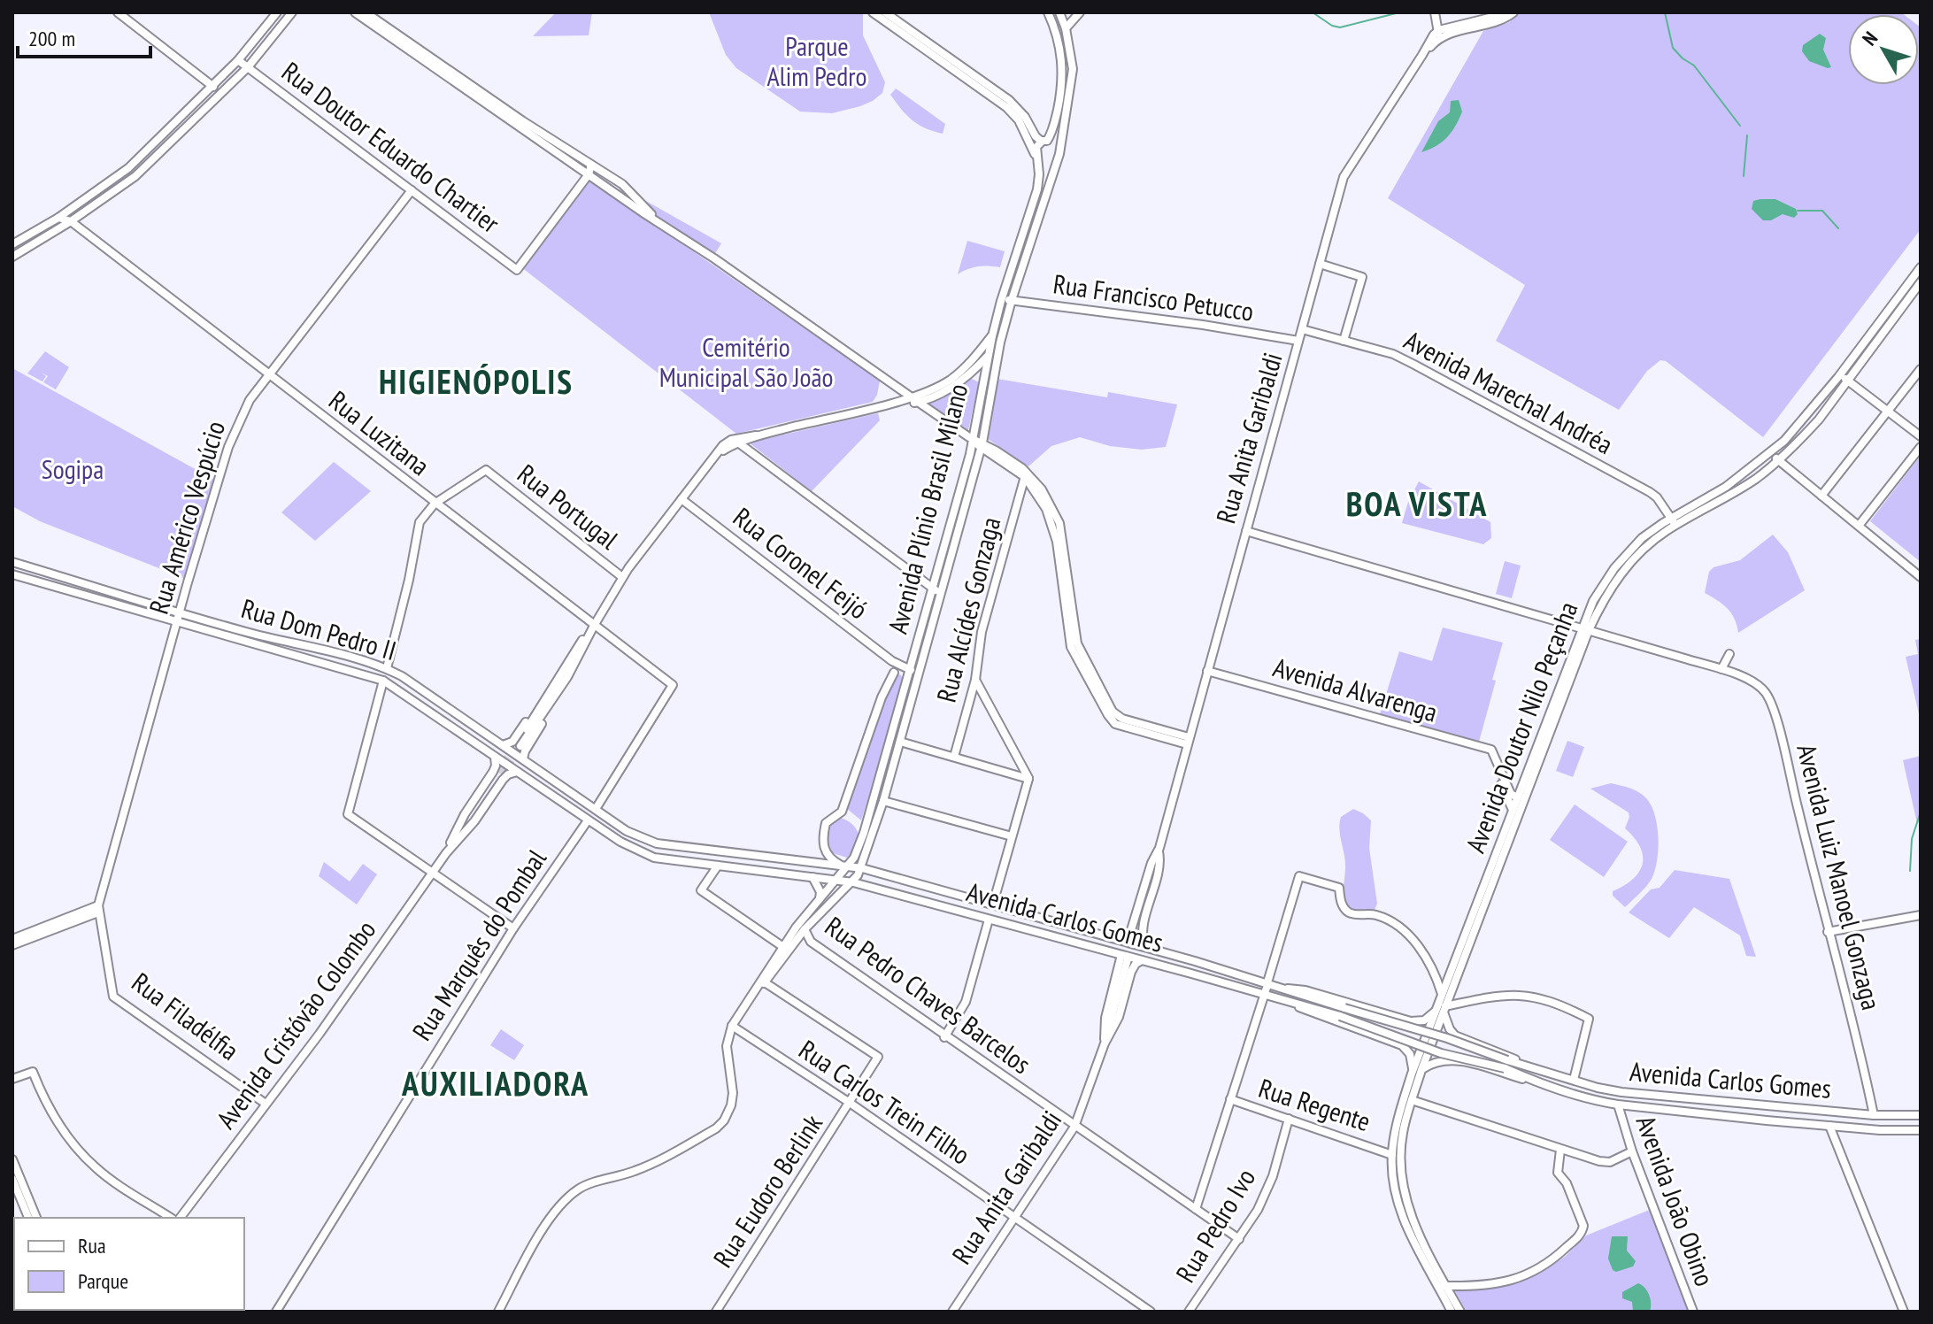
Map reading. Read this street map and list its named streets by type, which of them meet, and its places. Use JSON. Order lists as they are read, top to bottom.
{
  "streets": {
    "main road": [
      "Rua Doutor Eduardo Chartier",
      "Rua Francisco Petucco",
      "Avenida Marechal Andréa",
      "Rua Luzitana",
      "Rua Anita Garibaldi",
      "Rua Portugal",
      "Avenida Plínio Brasil Milano",
      "Rua Américo Vespúcio",
      "Rua Coronel Feijó",
      "Rua Alcídes Gonzaga",
      "Rua Dom Pedro II",
      "Avenida Alvarenga",
      "Avenida Doutor Nilo Peçanha",
      "Avenida Luiz Manoel Gonzaga",
      "Avenida Carlos Gomes",
      "Rua Marquês do Pombal",
      "Rua Pedro Chaves Barcelos",
      "Rua Filadélfia",
      "Avenida Cristóvão Colombo",
      "Rua Carlos Trein Filho",
      "Rua Regente",
      "Rua Eudoro Berlink",
      "Avenida João Obino",
      "Rua Pedro Ivo"
    ]
  },
  "crossings": [
    ["Rua Doutor Eduardo Chartier", "Rua Américo Vespúcio"],
    ["Rua Francisco Petucco", "Rua Anita Garibaldi"],
    ["Rua Francisco Petucco", "Avenida Plínio Brasil Milano"],
    ["Avenida Marechal Andréa", "Rua Anita Garibaldi"],
    ["Avenida Marechal Andréa", "Avenida Doutor Nilo Peçanha"],
    ["Rua Luzitana", "Rua Portugal"],
    ["Rua Luzitana", "Rua Américo Vespúcio"],
    ["Rua Luzitana", "Rua Dom Pedro II"],
    ["Rua Anita Garibaldi", "Avenida Alvarenga"],
    ["Rua Anita Garibaldi", "Avenida Luiz Manoel Gonzaga"],
    ["Rua Anita Garibaldi", "Avenida Carlos Gomes"],
    ["Rua Anita Garibaldi", "Rua Pedro Chaves Barcelos"],
    ["Rua Anita Garibaldi", "Rua Carlos Trein Filho"],
    ["Avenida Plínio Brasil Milano", "Rua Coronel Feijó"],
    ["Avenida Plínio Brasil Milano", "Rua Dom Pedro II"],
    ["Avenida Plínio Brasil Milano", "Avenida Carlos Gomes"],
    ["Avenida Plínio Brasil Milano", "Rua Pedro Chaves Barcelos"],
    ["Avenida Plínio Brasil Milano", "Rua Carlos Trein Filho"],
    ["Avenida Plínio Brasil Milano", "Rua Eudoro Berlink"],
    ["Rua Américo Vespúcio", "Rua Dom Pedro II"],
    ["Rua Américo Vespúcio", "Rua Filadélfia"],
    ["Rua Dom Pedro II", "Avenida Carlos Gomes"],
    ["Rua Dom Pedro II", "Rua Marquês do Pombal"],
    ["Rua Dom Pedro II", "Avenida Cristóvão Colombo"],
    ["Avenida Doutor Nilo Peçanha", "Avenida Luiz Manoel Gonzaga"],
    ["Avenida Doutor Nilo Peçanha", "Avenida Carlos Gomes"],
    ["Avenida Doutor Nilo Peçanha", "Rua Regente"],
    ["Avenida Luiz Manoel Gonzaga", "Avenida Carlos Gomes"],
    ["Avenida Carlos Gomes", "Avenida João Obino"],
    ["Rua Pedro Chaves Barcelos", "Rua Pedro Ivo"],
    ["Rua Filadélfia", "Avenida Cristóvão Colombo"],
    ["Rua Carlos Trein Filho", "Rua Eudoro Berlink"],
    ["Rua Regente", "Rua Pedro Ivo"]
  ],
  "districts": ["HIGIENÓPOLIS", "BOA VISTA", "AUXILIADORA"],
  "parks": ["Parque Alim Pedro", "Cemitério Municipal São João", "Sogipa"],
  "legend": ["Rua", "Parque"],
  "scale_bar": "200 m",
  "north": "top left"
}
